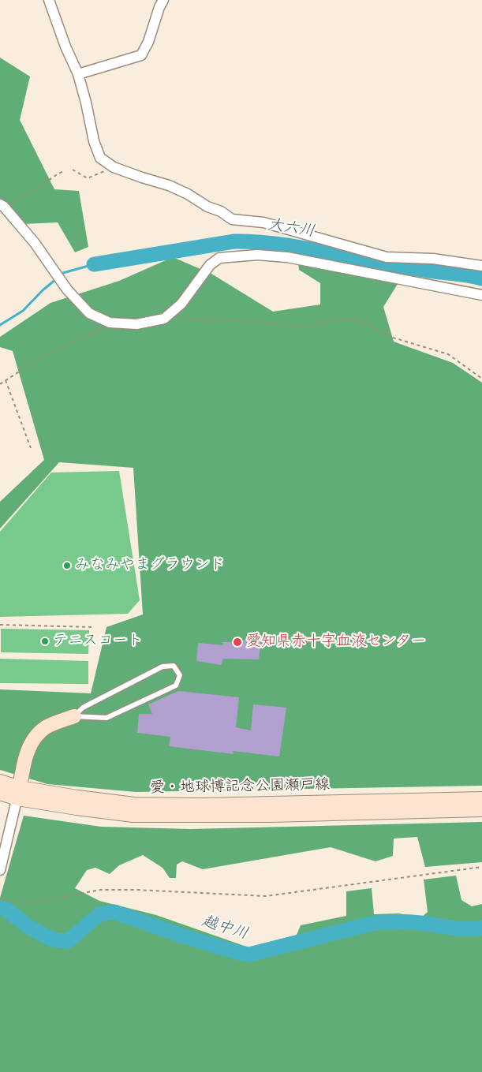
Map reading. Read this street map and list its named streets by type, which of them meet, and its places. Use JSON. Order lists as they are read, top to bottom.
{
  "streets": {
    "main road": ["愛・地球博記念公園瀬戸線"]
  },
  "water": ["大六川", "越中川"],
  "places": ["みなみやまグラウンド", "テニスコート", "愛知県赤十字血液センター"]
}
